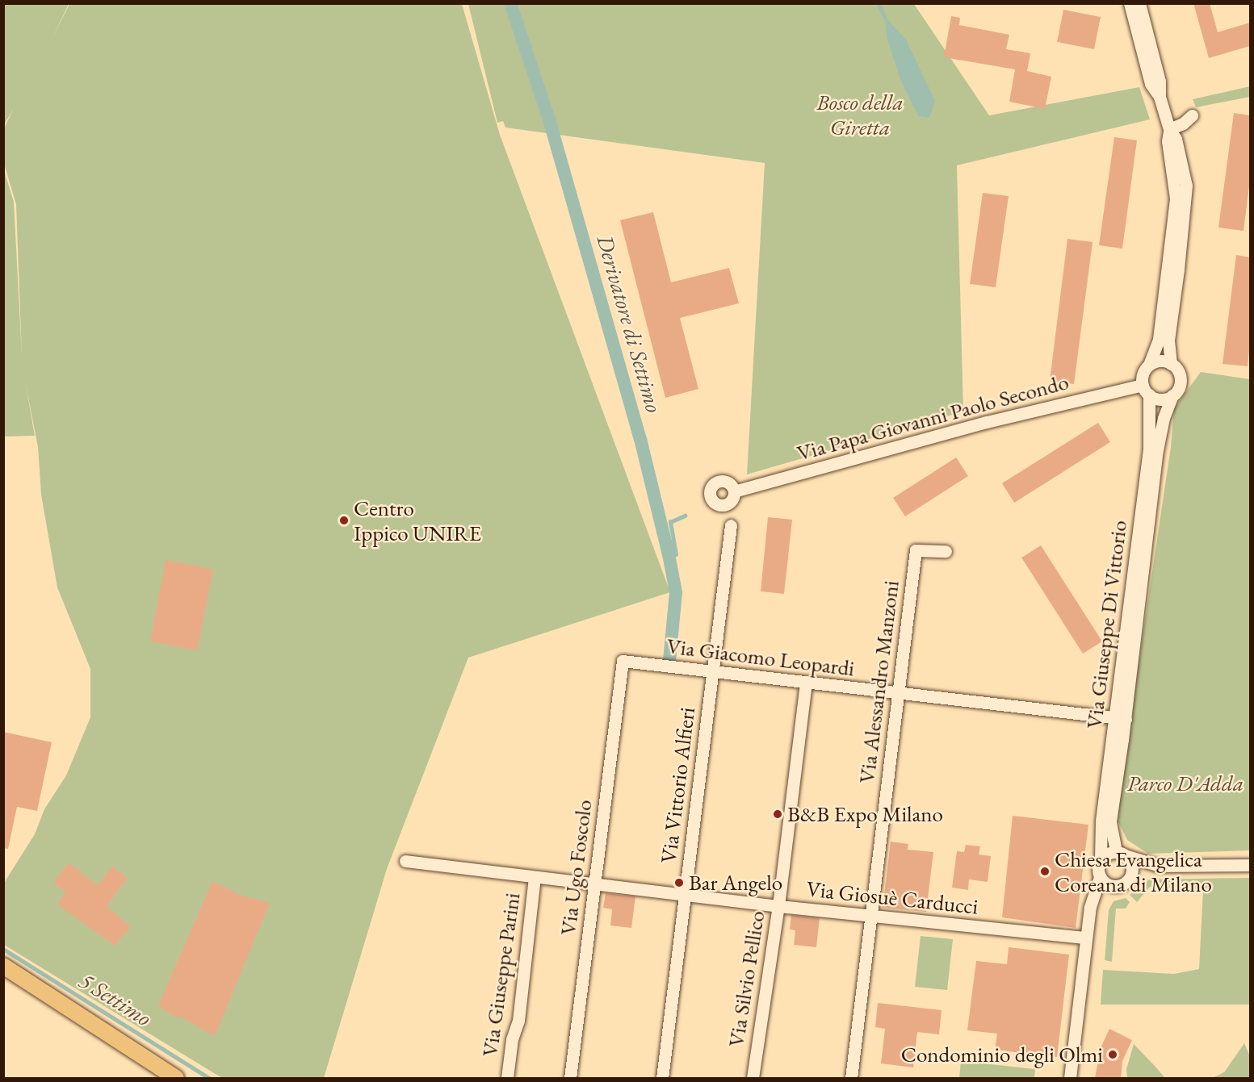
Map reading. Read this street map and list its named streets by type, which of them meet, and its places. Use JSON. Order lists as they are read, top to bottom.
{
  "streets": {
    "street": [
      "Via Papa Giovanni Paolo Secondo",
      "Via Giuseppe Di Vittorio",
      "Via Giacomo Leopardi",
      "Via Alessandro Manzoni",
      "Via Vittorio Alfieri",
      "Via Ugo Foscolo",
      "Via Giosuè Carducci",
      "Via Giuseppe Parini",
      "Via Silvio Pellico"
    ]
  },
  "crossings": [
    ["Via Papa Giovanni Paolo Secondo", "Via Giuseppe Di Vittorio"],
    ["Via Giuseppe Di Vittorio", "Via Giacomo Leopardi"],
    ["Via Giacomo Leopardi", "Via Alessandro Manzoni"],
    ["Via Giacomo Leopardi", "Via Vittorio Alfieri"],
    ["Via Giacomo Leopardi", "Via Ugo Foscolo"],
    ["Via Giacomo Leopardi", "Via Silvio Pellico"],
    ["Via Alessandro Manzoni", "Via Giosuè Carducci"],
    ["Via Vittorio Alfieri", "Via Giosuè Carducci"],
    ["Via Ugo Foscolo", "Via Giosuè Carducci"],
    ["Via Giosuè Carducci", "Via Giuseppe Parini"],
    ["Via Giosuè Carducci", "Via Silvio Pellico"]
  ],
  "water": ["Derivatore di Settimo", "5 Settimo"],
  "parks": ["Bosco della Giretta", "Parco D'Adda"],
  "places": [
    "Centro Ippico UNIRE",
    "B&B Expo Milano",
    "Chiesa Evangelica Coreana di Milano",
    "Bar Angelo",
    "Condominio degli Olmi"
  ]
}
